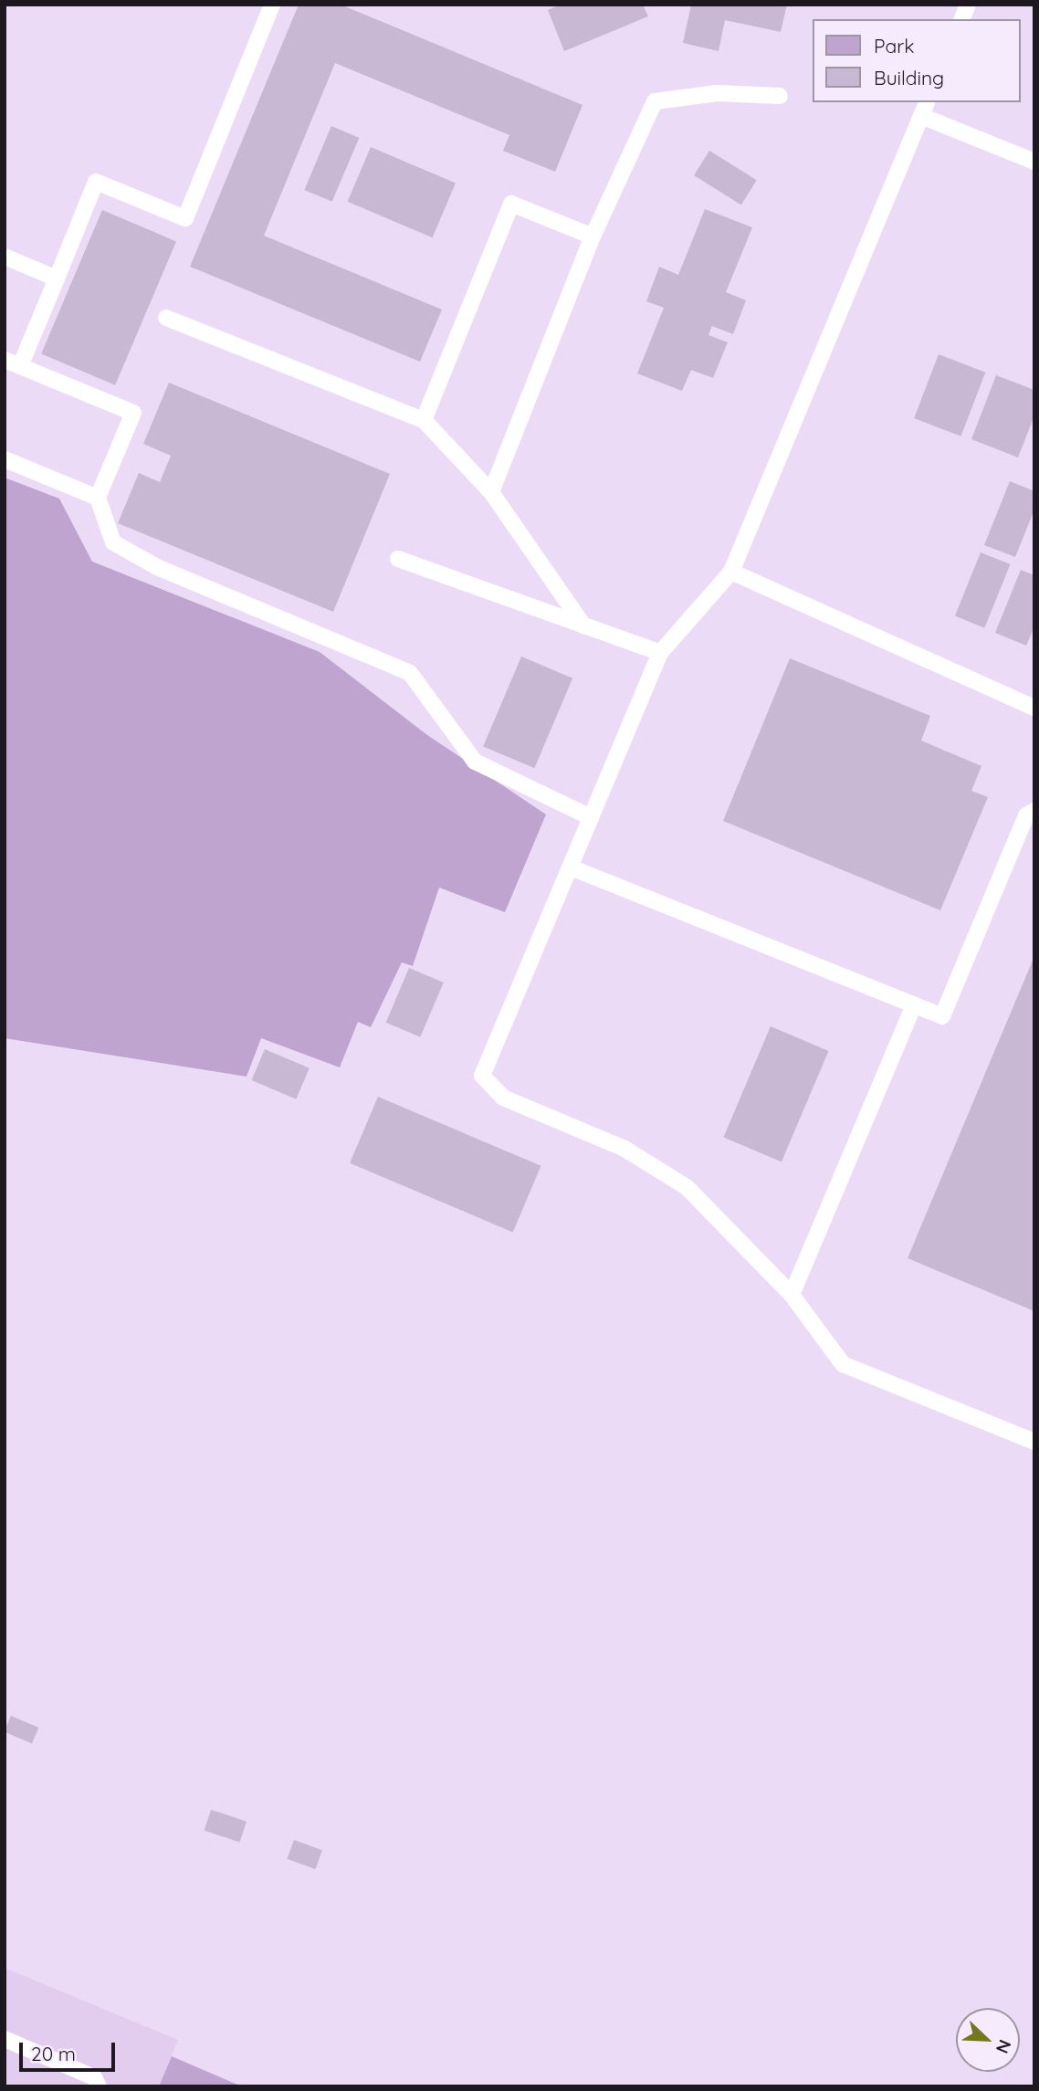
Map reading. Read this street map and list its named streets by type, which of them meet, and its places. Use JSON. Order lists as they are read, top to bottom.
{
  "legend": ["Park", "Building"],
  "scale_bar": "20 m",
  "north": "bottom right"
}
